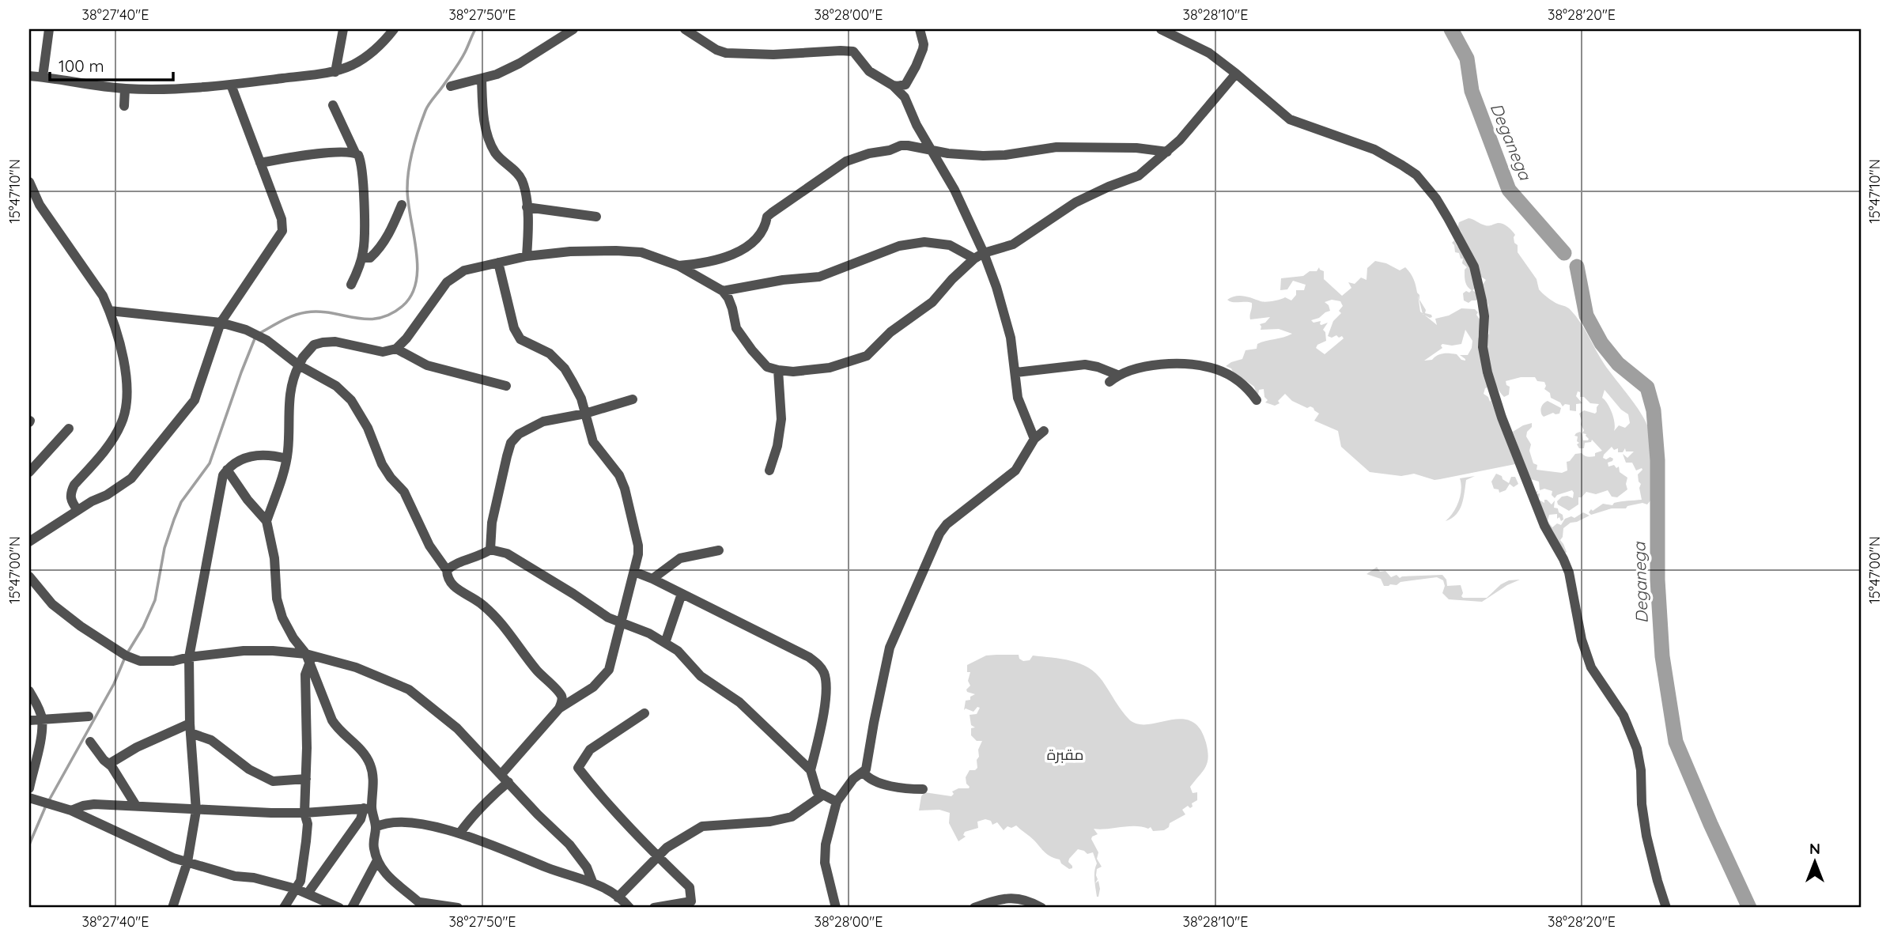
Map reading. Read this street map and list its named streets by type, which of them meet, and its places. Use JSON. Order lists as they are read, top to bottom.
{
  "water": ["Deganega"],
  "parks": ["مقبرة"],
  "scale_bar": "100 m",
  "north": "top",
  "coordinates": [
    "38°27'40\"E",
    "38°27'50\"E",
    "38°28'00\"E",
    "38°28'10\"E",
    "38°28'20\"E",
    "15°47'10\"N",
    "15°47'00\"N"
  ]
}
